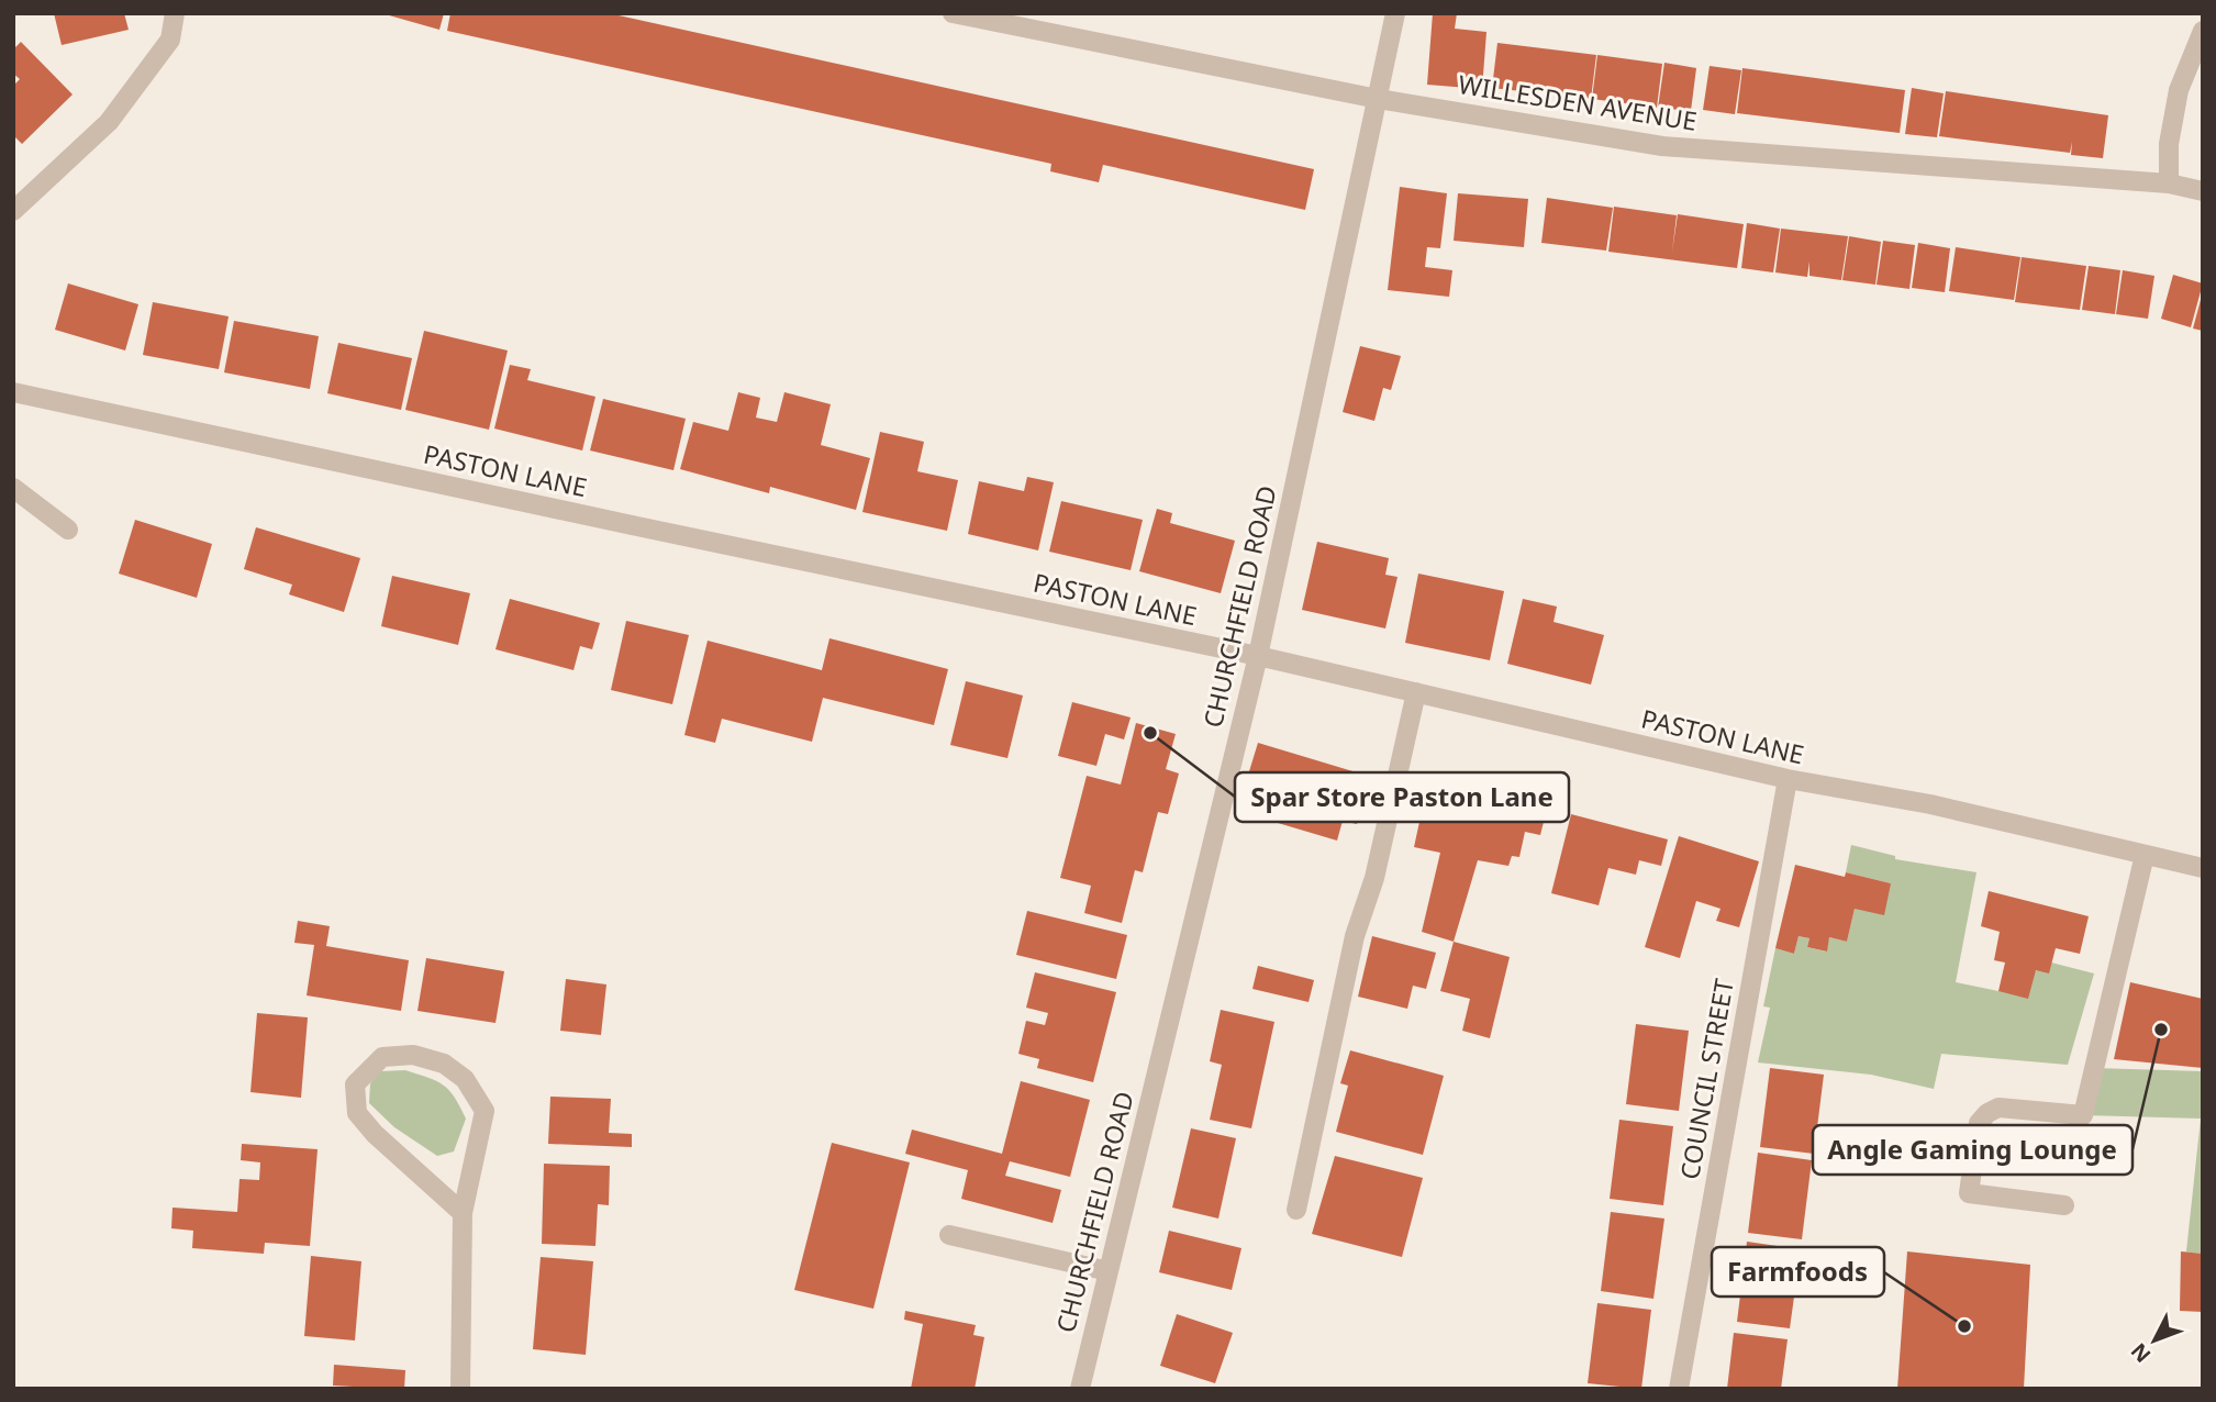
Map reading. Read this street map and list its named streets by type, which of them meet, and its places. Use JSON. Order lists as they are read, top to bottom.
{
  "streets": {
    "street": [
      "WILLESDEN AVENUE",
      "PASTON LANE",
      "CHURCHFIELD ROAD",
      "COUNCIL STREET"
    ]
  },
  "crossings": [
    ["WILLESDEN AVENUE", "CHURCHFIELD ROAD"],
    ["PASTON LANE", "CHURCHFIELD ROAD"],
    ["PASTON LANE", "COUNCIL STREET"]
  ],
  "places": ["Spar Store Paston Lane", "Angle Gaming Lounge", "Farmfoods"],
  "north": "bottom left"
}
